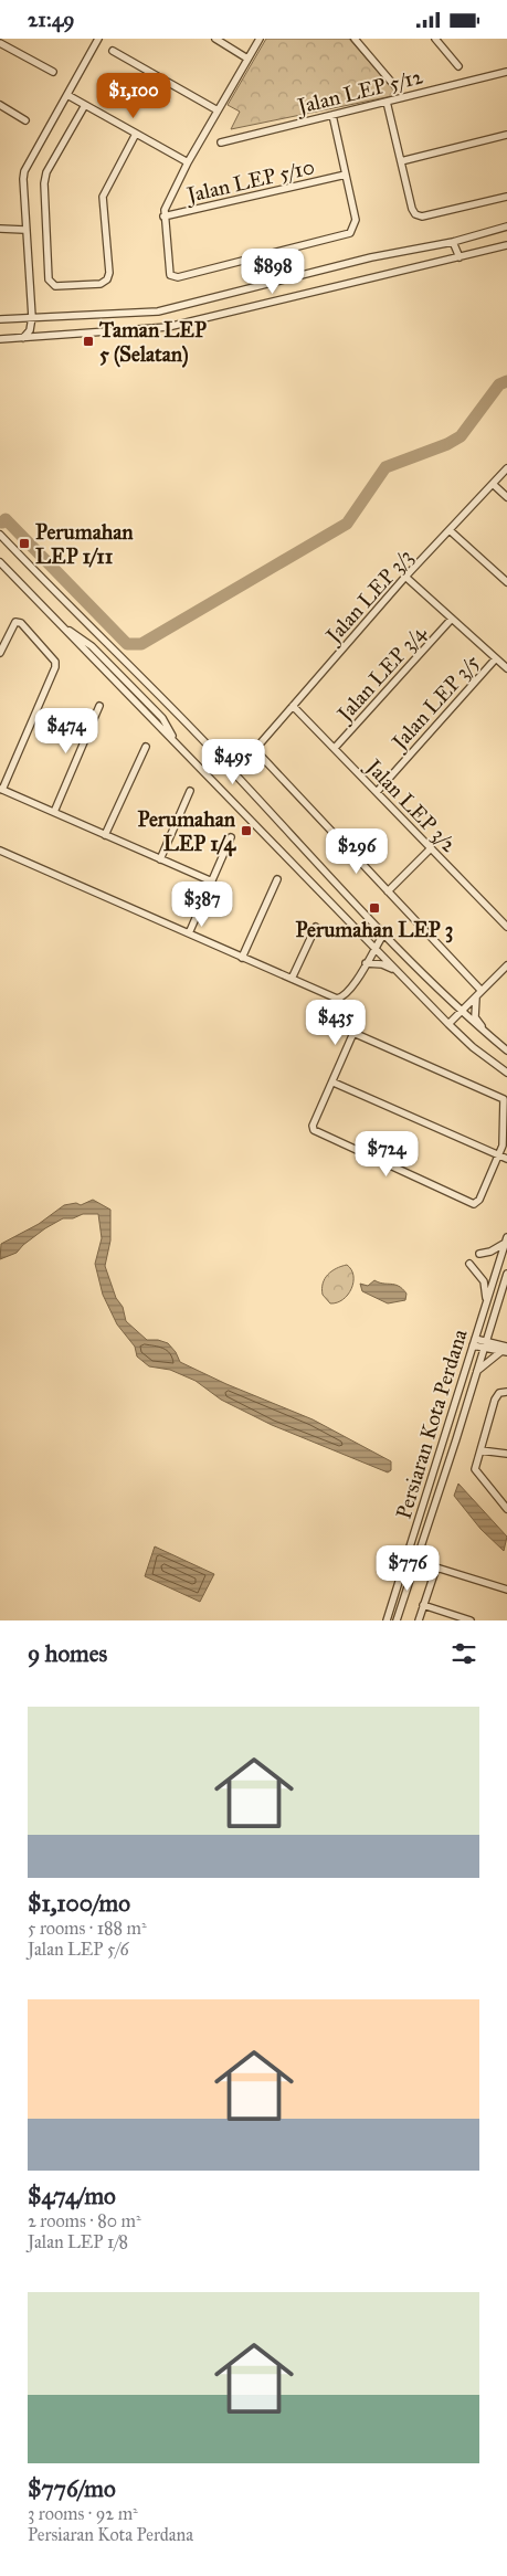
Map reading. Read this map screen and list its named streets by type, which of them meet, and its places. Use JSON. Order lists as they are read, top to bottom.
{
  "streets": {
    "street": [
      "Jalan LEP 5/12",
      "Jalan LEP 5/10",
      "Jalan LEP 3/3",
      "Jalan LEP 3/4",
      "Jalan LEP 3/5",
      "Jalan LEP 3/2",
      "Persiaran Kota Perdana"
    ]
  },
  "crossings": [
    ["Jalan LEP 3/3", "Jalan LEP 3/2"],
    ["Jalan LEP 3/4", "Jalan LEP 3/2"],
    ["Jalan LEP 3/5", "Jalan LEP 3/2"]
  ],
  "places": {
    "transit": [
      "Taman LEP 5 (Selatan)",
      "Perumahan LEP 1/11",
      "Perumahan LEP 1/4",
      "Perumahan LEP 3"
    ]
  },
  "page": {
    "status": "21:49",
    "price": [
      "$1,100",
      "$898",
      "$474",
      "$495",
      "$296",
      "$387",
      "$435",
      "$724",
      "$776"
    ],
    "heading": "9 homes",
    "list": [
      {
        "name": "$1,100/mo",
        "note": "5 rooms · 188 m² · Jalan LEP 5/6"
      },
      {
        "name": "$474/mo",
        "note": "2 rooms · 80 m² · Jalan LEP 1/8"
      },
      {
        "name": "$776/mo",
        "note": "3 rooms · 92 m² · Persiaran Kota Perdana"
      }
    ]
  }
}
